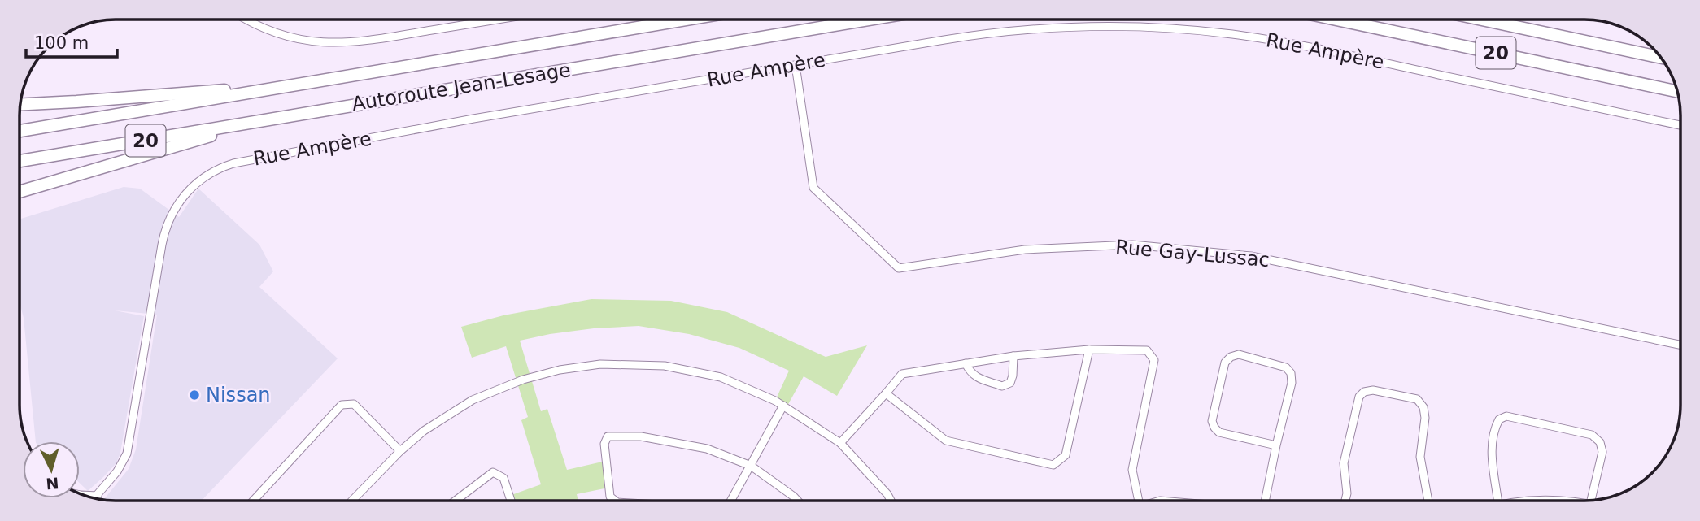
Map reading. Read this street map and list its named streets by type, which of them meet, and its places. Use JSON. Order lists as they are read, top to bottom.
{
  "streets": {
    "highway": ["20", "Autoroute Jean-Lesage"],
    "street": ["Rue Ampère", "Rue Gay-Lussac"]
  },
  "crossings": [
    ["Rue Ampère", "Rue Gay-Lussac"]
  ],
  "places": ["Nissan"],
  "scale_bar": "100 m",
  "north": "bottom"
}
